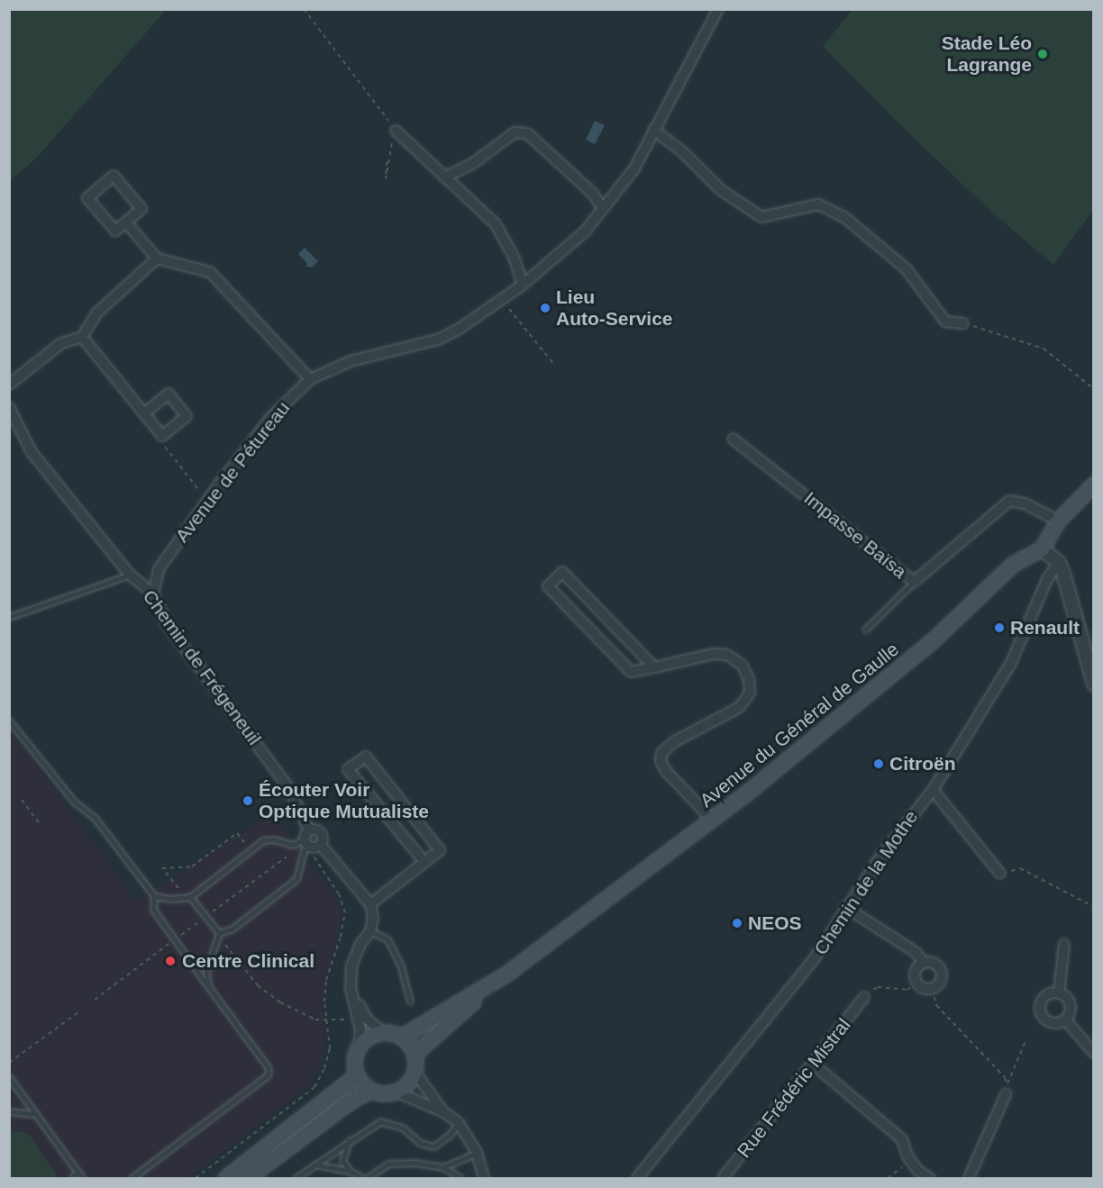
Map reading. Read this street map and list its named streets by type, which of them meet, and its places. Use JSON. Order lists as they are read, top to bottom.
{
  "streets": {
    "main road": ["Avenue du Général de Gaulle"],
    "street": [
      "Avenue de Pétureau",
      "Impasse Baïsa",
      "Chemin de Frégeneuil",
      "Chemin de la Mothe",
      "Rue Frédéric Mistral"
    ]
  },
  "crossings": [
    ["Avenue de Pétureau", "Chemin de Frégeneuil"]
  ],
  "places": [
    "Stade Léo Lagrange",
    "Lieu Auto-Service",
    "Renault",
    "Citroën",
    "Écouter Voir Optique Mutualiste",
    "NEOS",
    "Centre Clinical"
  ]
}
